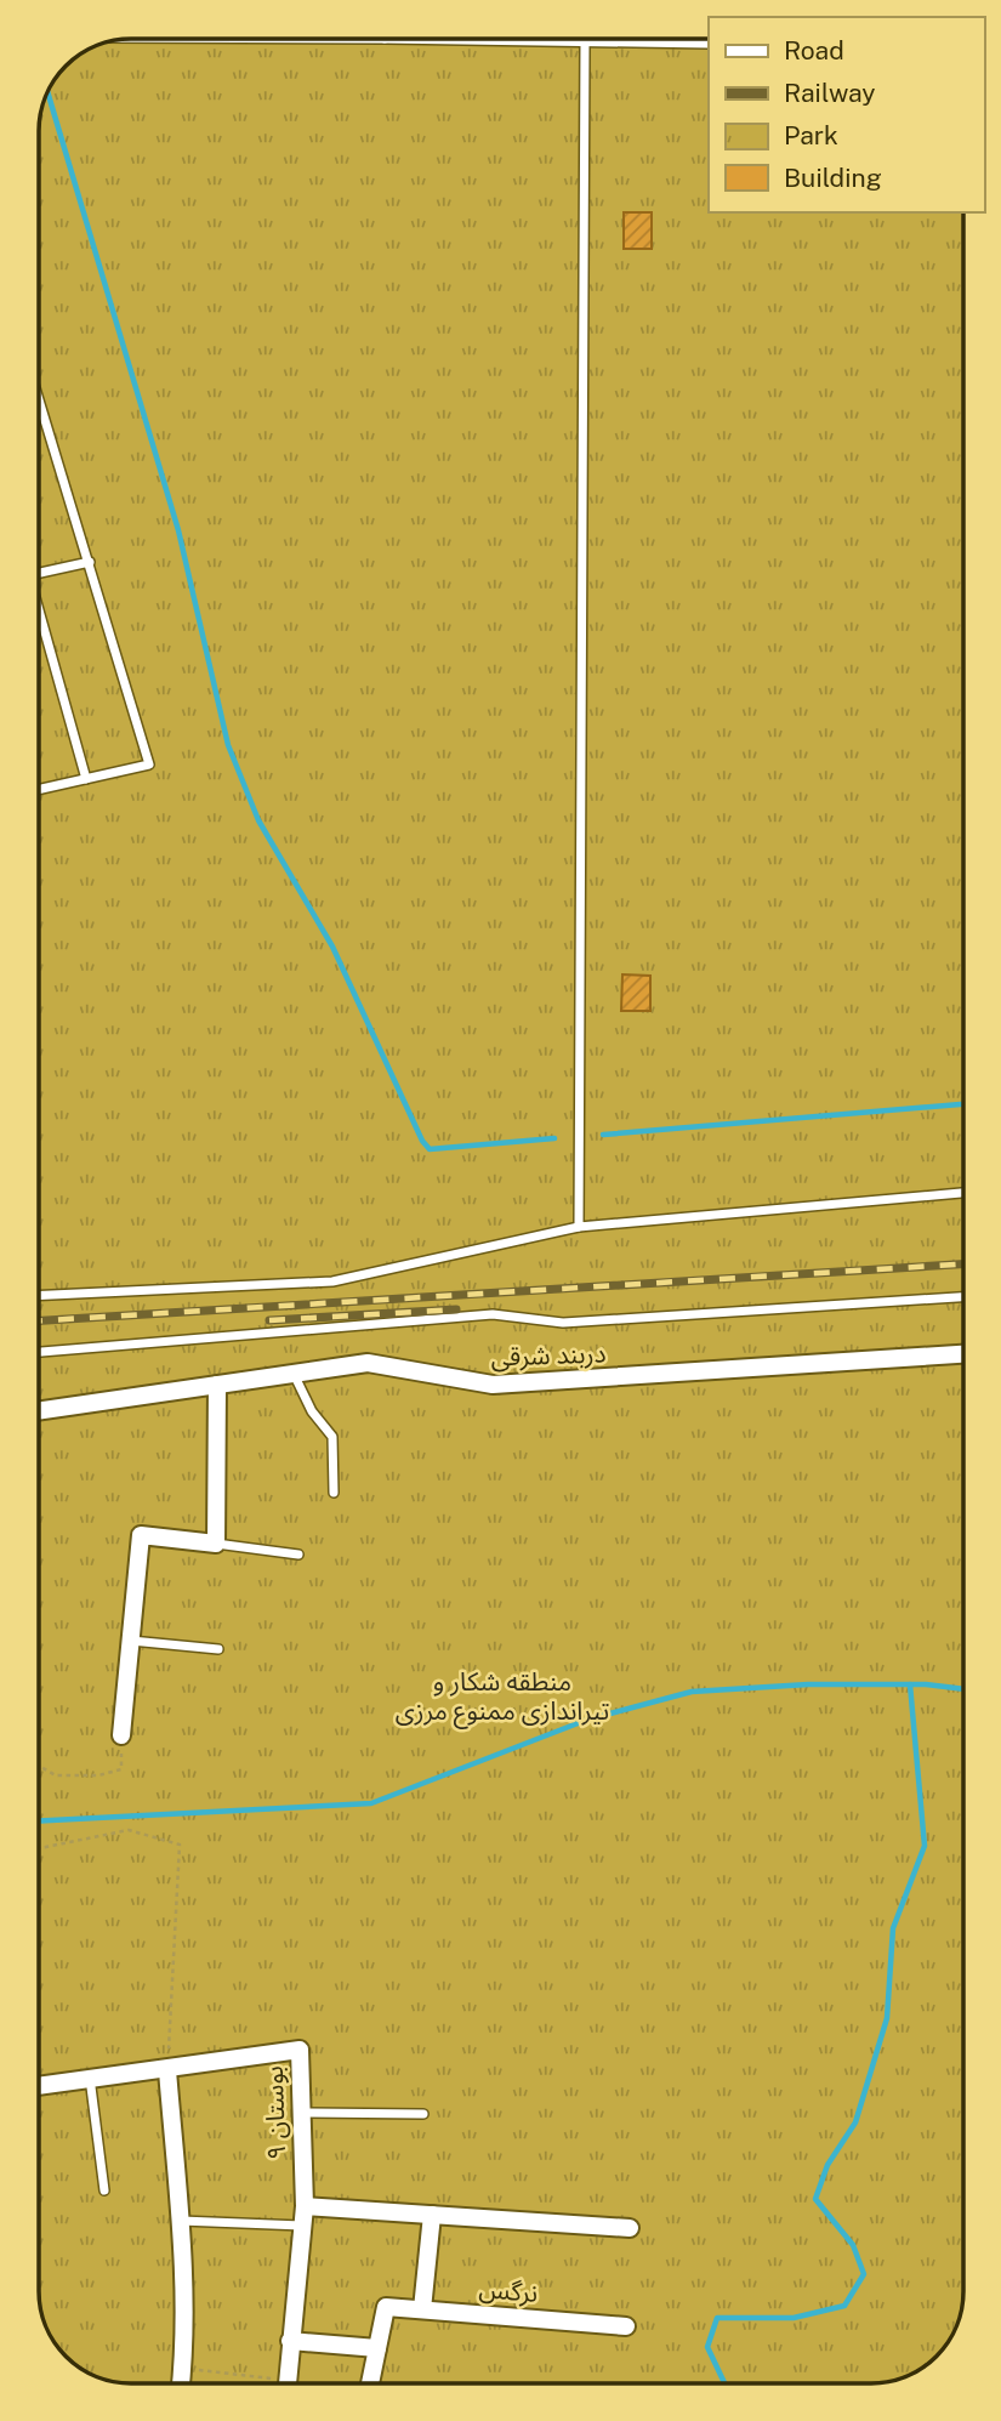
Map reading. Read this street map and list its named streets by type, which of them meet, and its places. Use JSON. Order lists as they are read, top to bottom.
{
  "streets": {
    "street": ["دربند شرقی", "بوستان ۹", "نرگس"]
  },
  "parks": ["منطقه شکار و تیراندازی ممنوع مرزی"],
  "legend": [
    "Road",
    "Railway",
    "Park",
    "Building"
  ]
}
